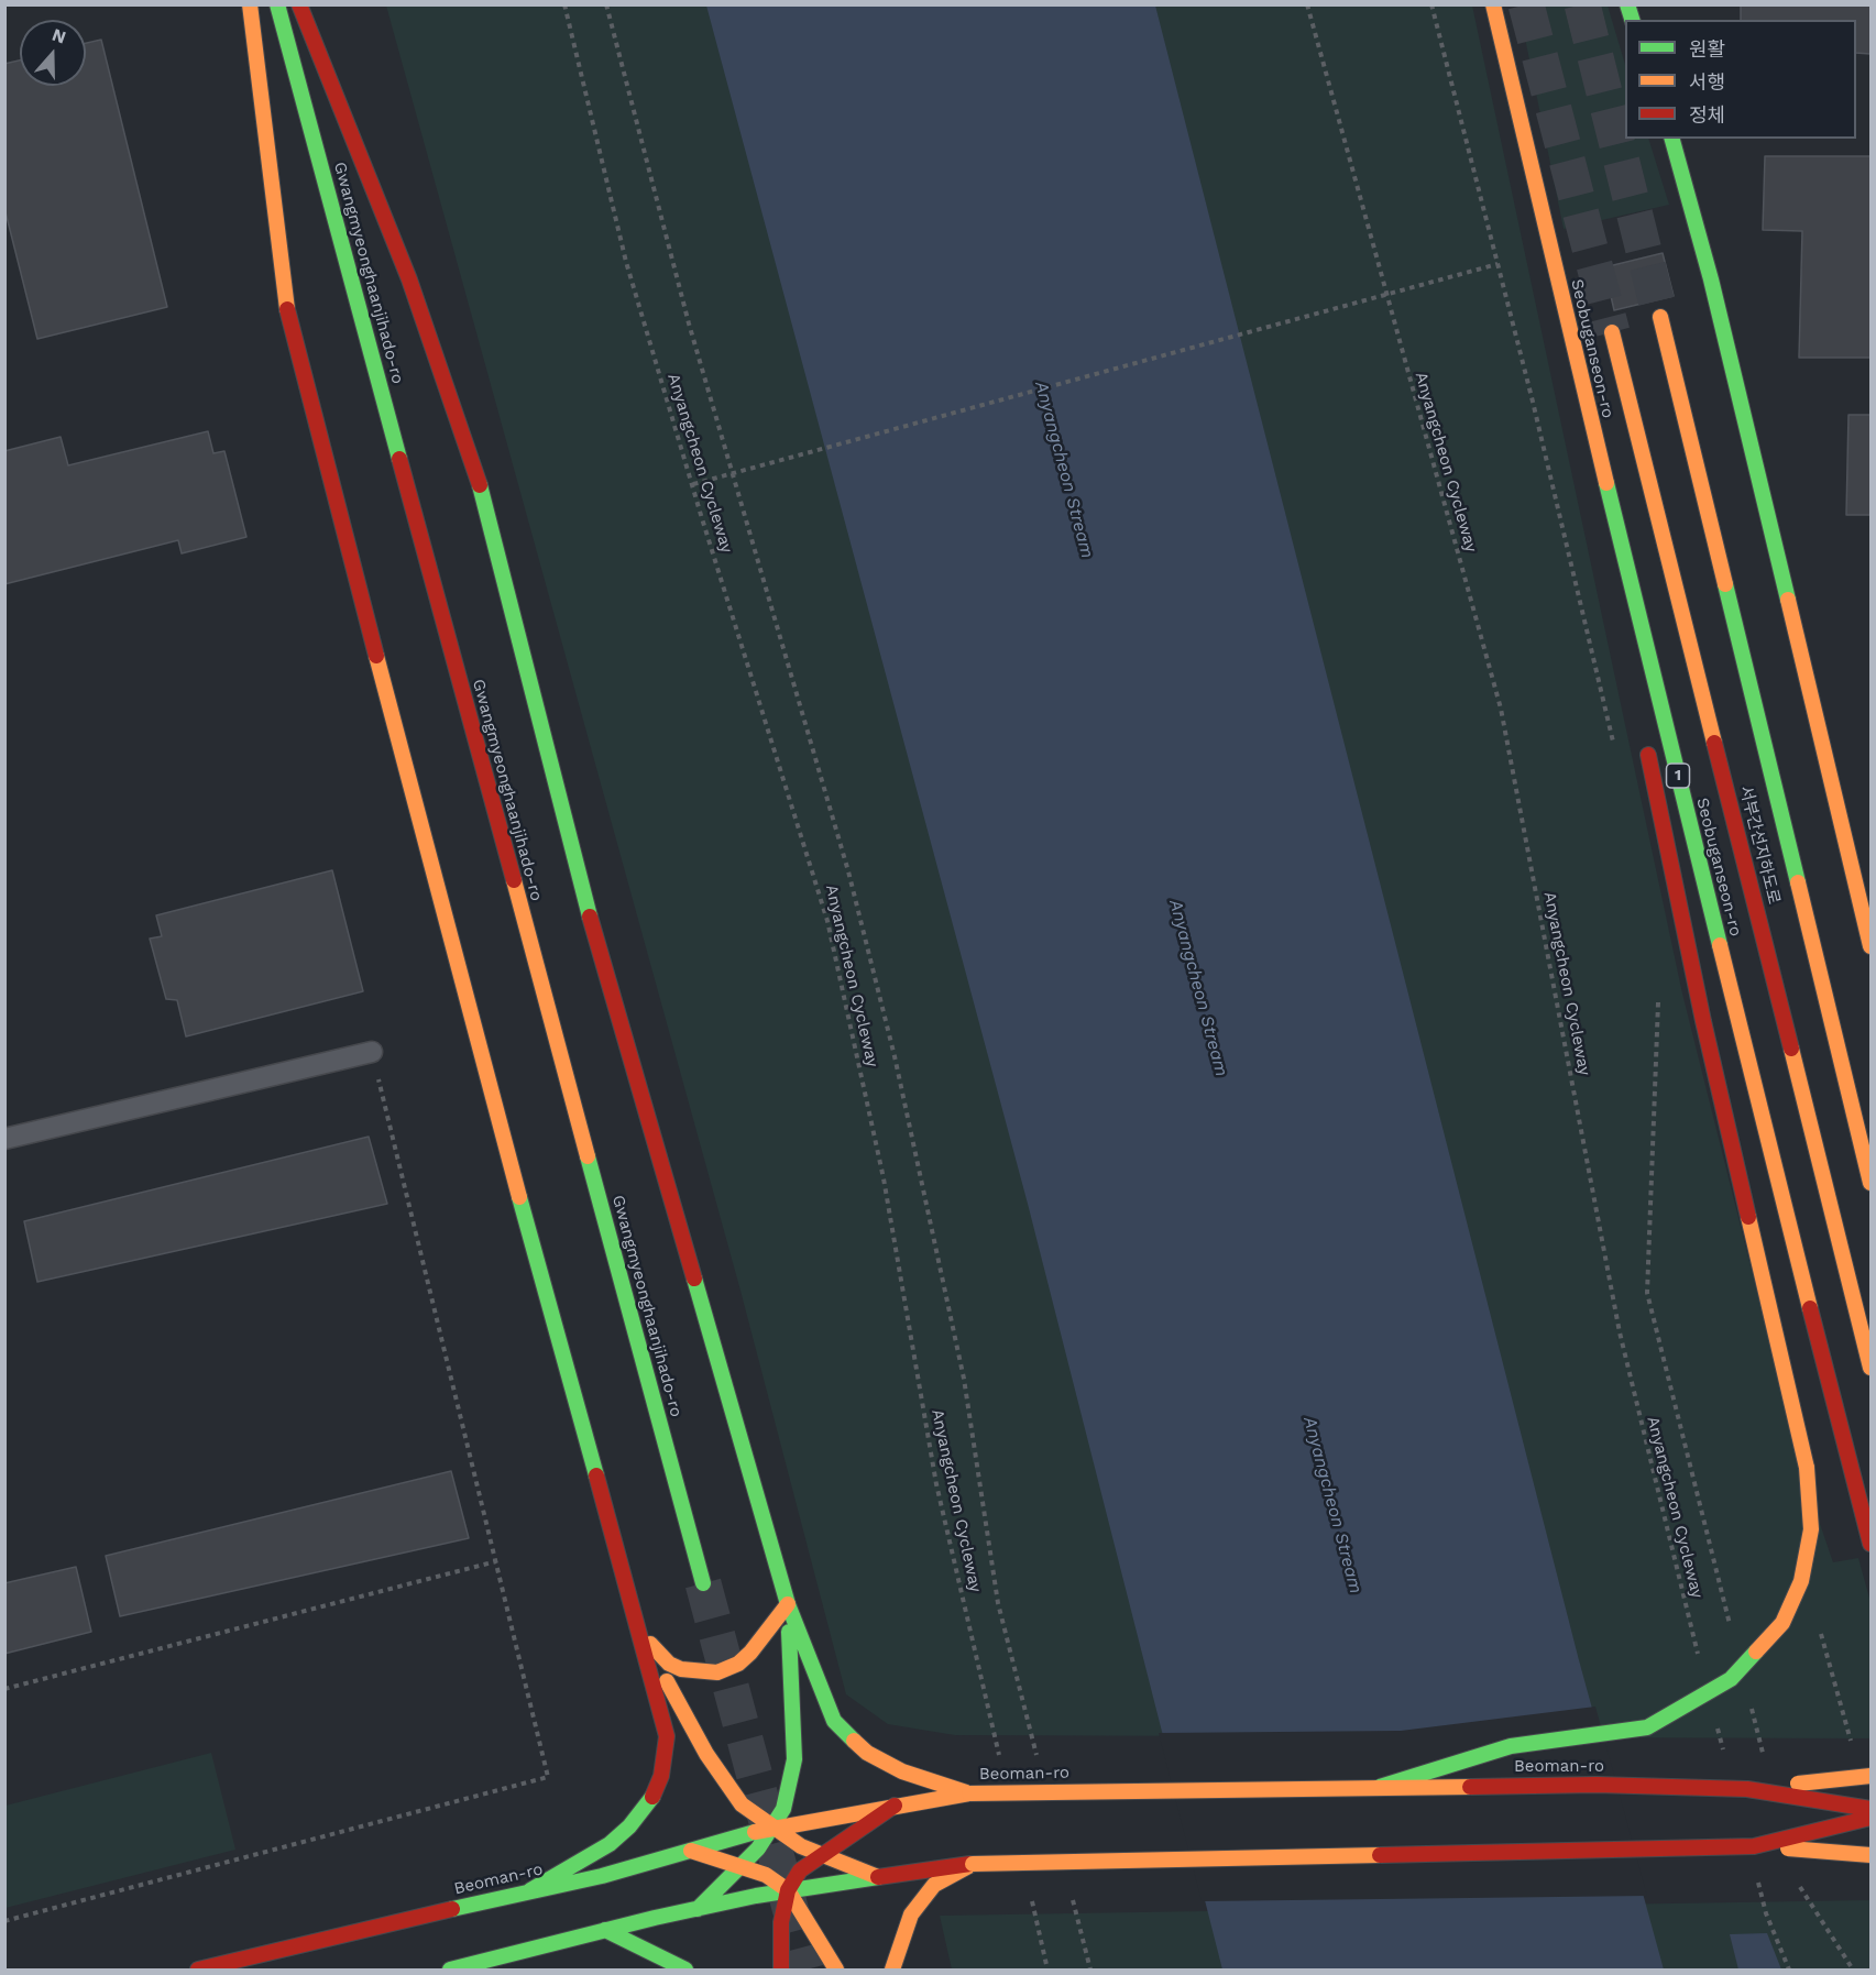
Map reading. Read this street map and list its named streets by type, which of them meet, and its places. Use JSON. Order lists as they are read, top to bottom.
{
  "streets": {
    "main road": [
      "Gwangmyeonghaanjihado-ro",
      "Seobuganseon-ro",
      "1",
      "서부간선지하도로",
      "Beoman-ro"
    ],
    "path": ["Anyangcheon Cycleway"]
  },
  "water": ["Anyangcheon Stream"],
  "legend": ["원활", "서행", "정체"],
  "north": "top"
}
